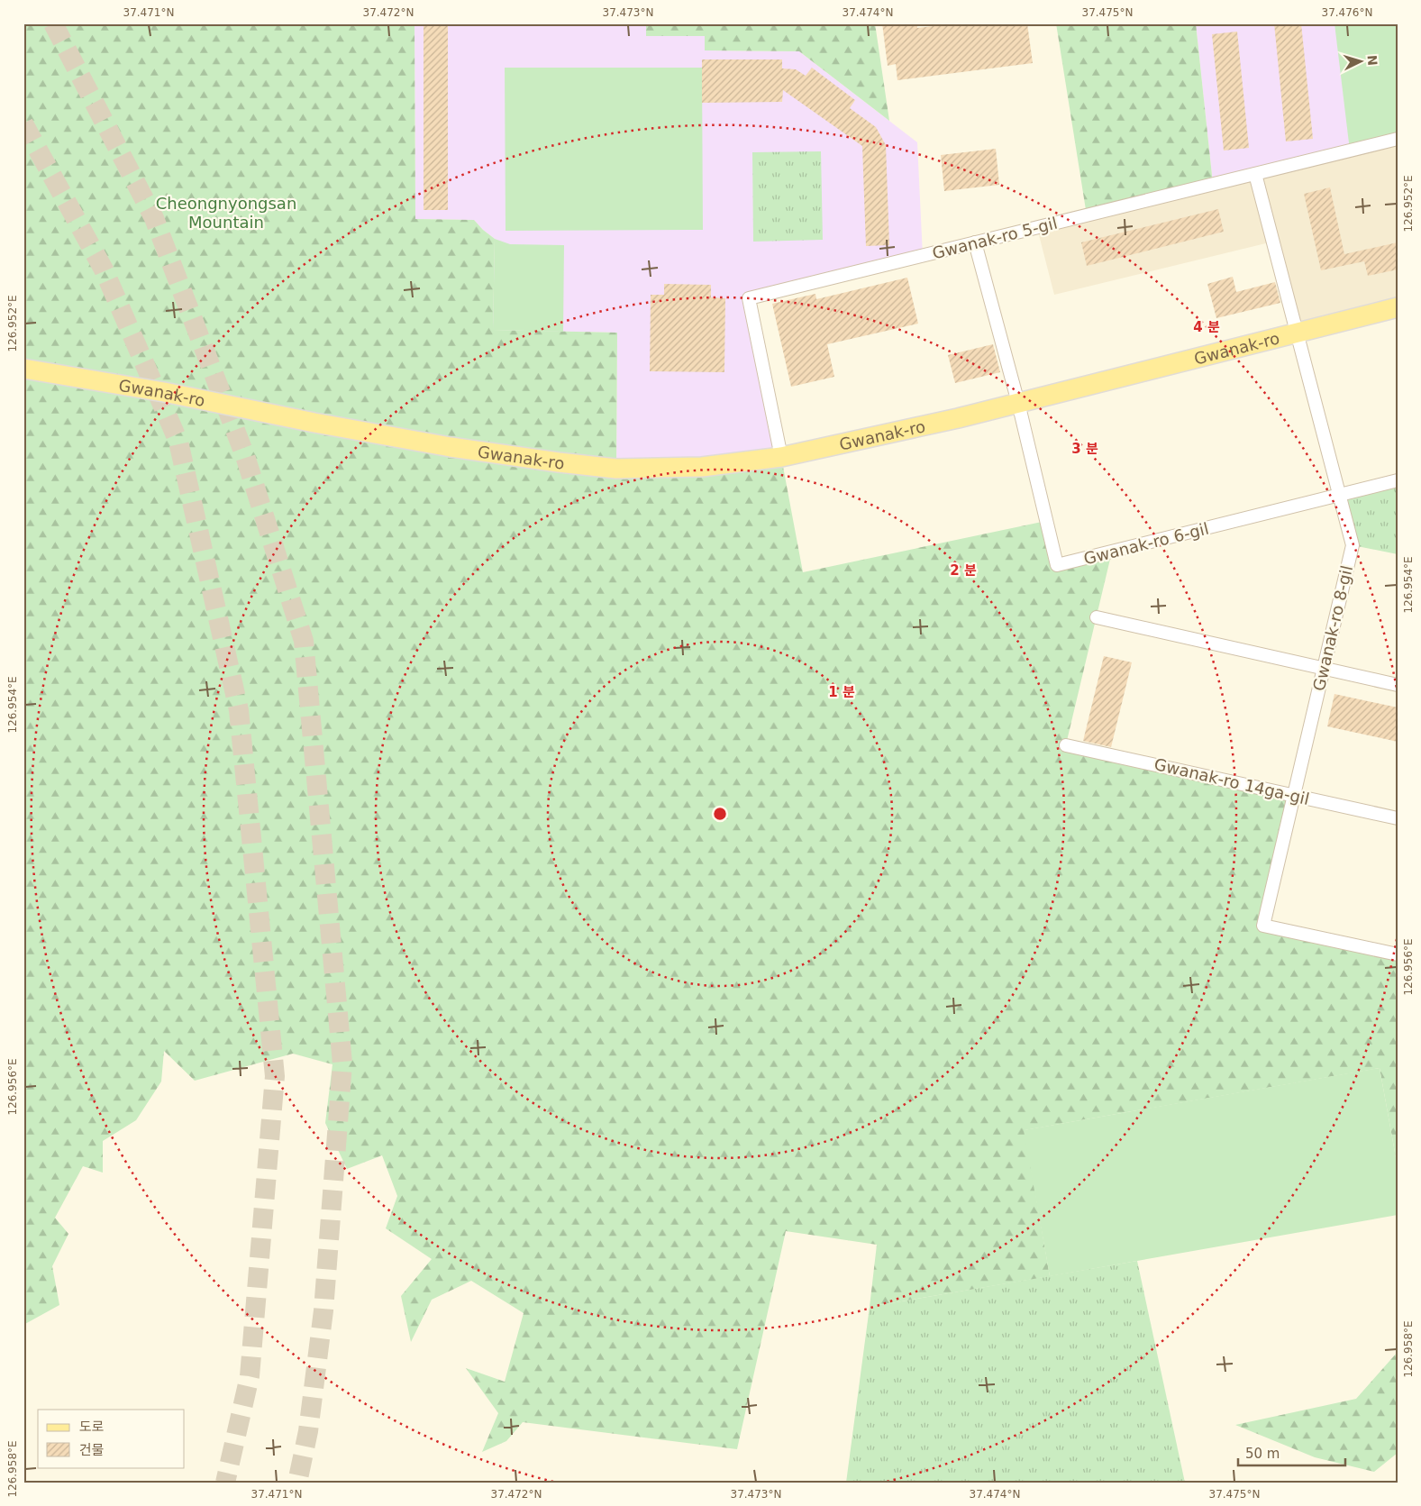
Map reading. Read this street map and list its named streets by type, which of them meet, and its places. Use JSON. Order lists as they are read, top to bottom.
{
  "streets": {
    "main road": ["Gwanak-ro"],
    "street": [
      "Gwanak-ro 5-gil",
      "Gwanak-ro 6-gil",
      "Gwanak-ro 8-gil",
      "Gwanak-ro 14ga-gil"
    ]
  },
  "crossings": [
    ["Gwanak-ro 5-gil", "Gwanak-ro"],
    ["Gwanak-ro", "Gwanak-ro 6-gil"],
    ["Gwanak-ro", "Gwanak-ro 8-gil"],
    ["Gwanak-ro 6-gil", "Gwanak-ro 8-gil"],
    ["Gwanak-ro 8-gil", "Gwanak-ro 14ga-gil"]
  ],
  "parks": ["Cheongnyongsan Mountain"],
  "legend": ["도로", "건물"],
  "scale_bar": "50 m",
  "north": "right",
  "coordinates": [
    "37.471°N",
    "37.472°N",
    "37.473°N",
    "37.474°N",
    "37.475°N",
    "37.476°N",
    "126.952°E",
    "126.954°E",
    "126.956°E",
    "126.958°E"
  ],
  "rings": [
    "4 분",
    "3 분",
    "2 분",
    "1 분"
  ]
}
